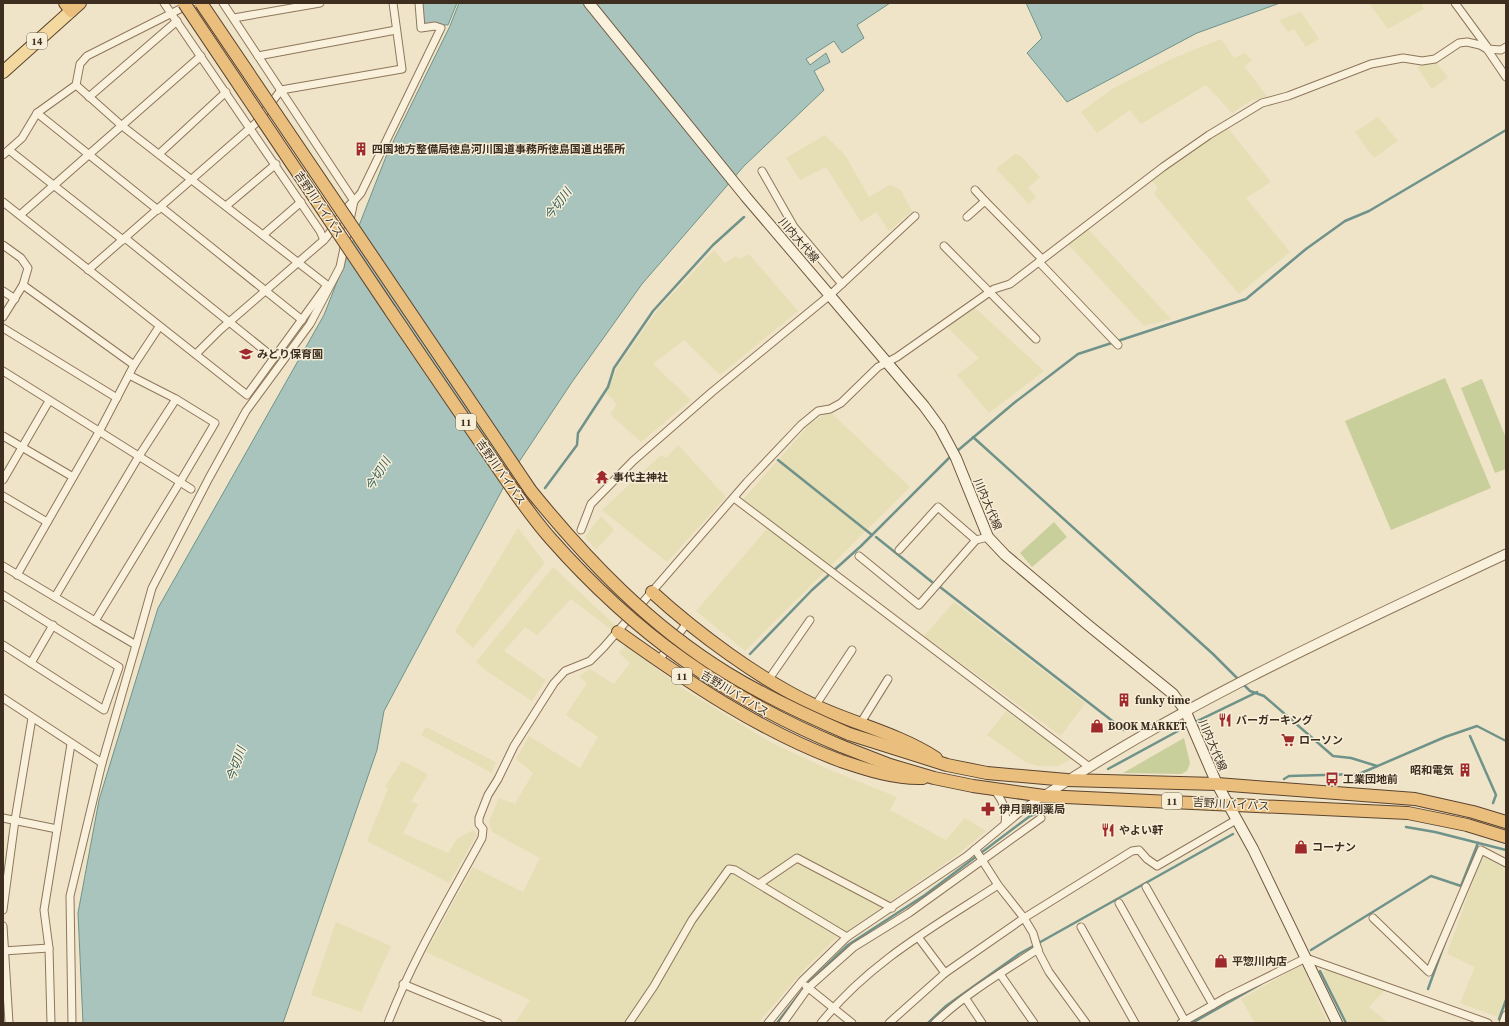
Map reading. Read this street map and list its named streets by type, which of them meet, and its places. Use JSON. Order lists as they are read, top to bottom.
{
  "streets": {
    "highway": ["吉野川バイパス", "11"],
    "main road": ["14", "川内大代線"]
  },
  "crossings": [
    ["吉野川バイパス", "川内大代線"],
    ["吉野川バイパス", "11"]
  ],
  "water": ["今切川"],
  "places": {
    "building": ["四国地方整備局徳島河川国道事務所徳島国道出張所", "funky time", "昭和電気"],
    "school or university": ["みどり保育園"],
    "temple": ["事代主神社"],
    "restaurant": ["バーガーキング", "やよい軒"],
    "shop": ["BOOK MARKET", "コーナン", "平惣川内店"],
    "supermarket": ["ローソン"],
    "bus stop": ["工業団地前"],
    "pharmacy": ["伊月調剤薬局"]
  }
}
